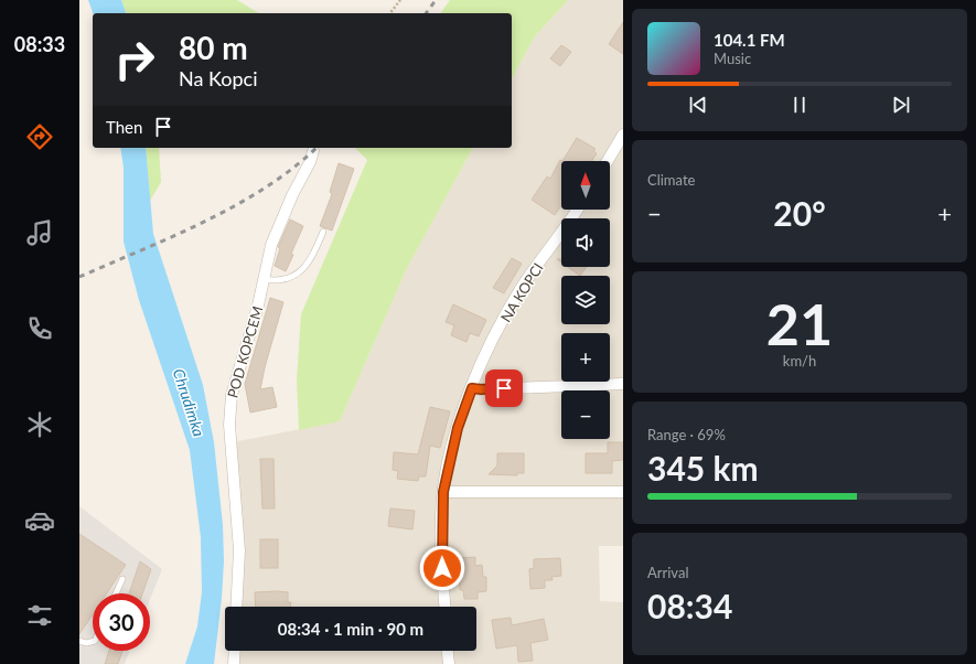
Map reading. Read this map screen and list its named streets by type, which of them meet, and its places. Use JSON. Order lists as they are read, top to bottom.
{
  "streets": {
    "street": ["NA KOPCI", "POD KOPCEM"]
  },
  "water": ["Chrudimka"],
  "north": "top",
  "page": {
    "tabs": "08:33",
    "turn": ["80 m", "Na Kopci"],
    "song": ["104.1 FM", "Music"],
    "then": "Then",
    "tile": [
      "Climate",
      ["21", "km/h"],
      ["Range · 69%", "345 km"],
      ["Arrival", "08:34"]
    ],
    "map_buttons": ["+", "−"],
    "heat": ["−", "20°", "+"],
    "limit": "30",
    "trip": "08:34 · 1 min · 90 m"
  }
}
